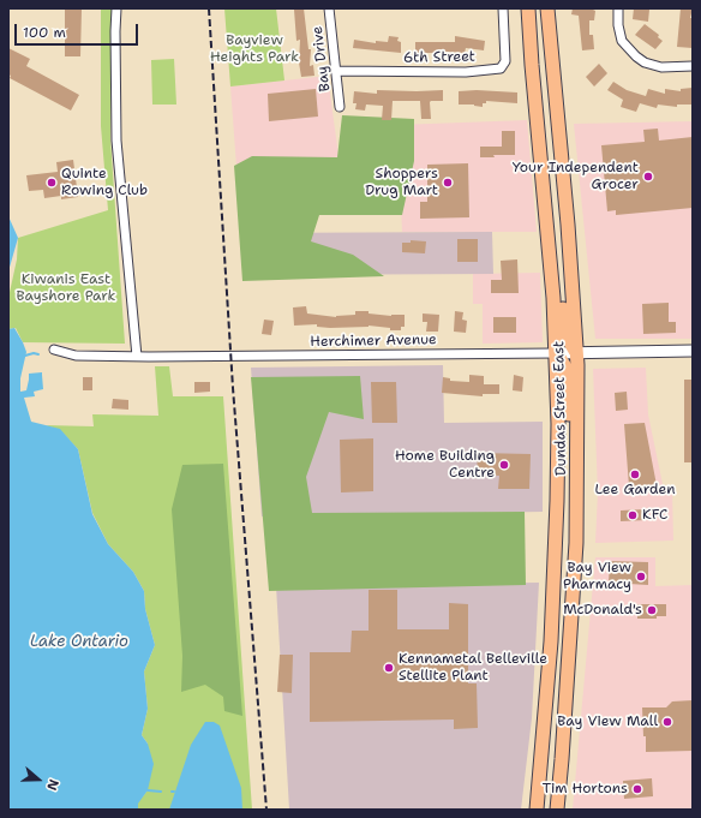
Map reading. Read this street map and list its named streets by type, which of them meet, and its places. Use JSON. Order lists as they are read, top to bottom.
{
  "streets": {
    "main road": ["Dundas Street East"],
    "street": ["6th Street", "Bay Drive", "Herchimer Avenue"]
  },
  "crossings": [
    ["6th Street", "Bay Drive"],
    ["Herchimer Avenue", "Dundas Street East"]
  ],
  "water": ["Lake Ontario"],
  "parks": ["Bayview Heights Park", "Kiwanis East Bayshore Park"],
  "places": [
    "Your Independent Grocer",
    "Quinte Rowing Club",
    "Shoppers Drug Mart",
    "Home Building Centre",
    "Lee Garden",
    "KFC",
    "Bay View Pharmacy",
    "McDonald's",
    "Kennametal Belleville Stellite Plant",
    "Bay View Mall",
    "Tim Hortons"
  ],
  "scale_bar": "100 m",
  "north": "right"
}
